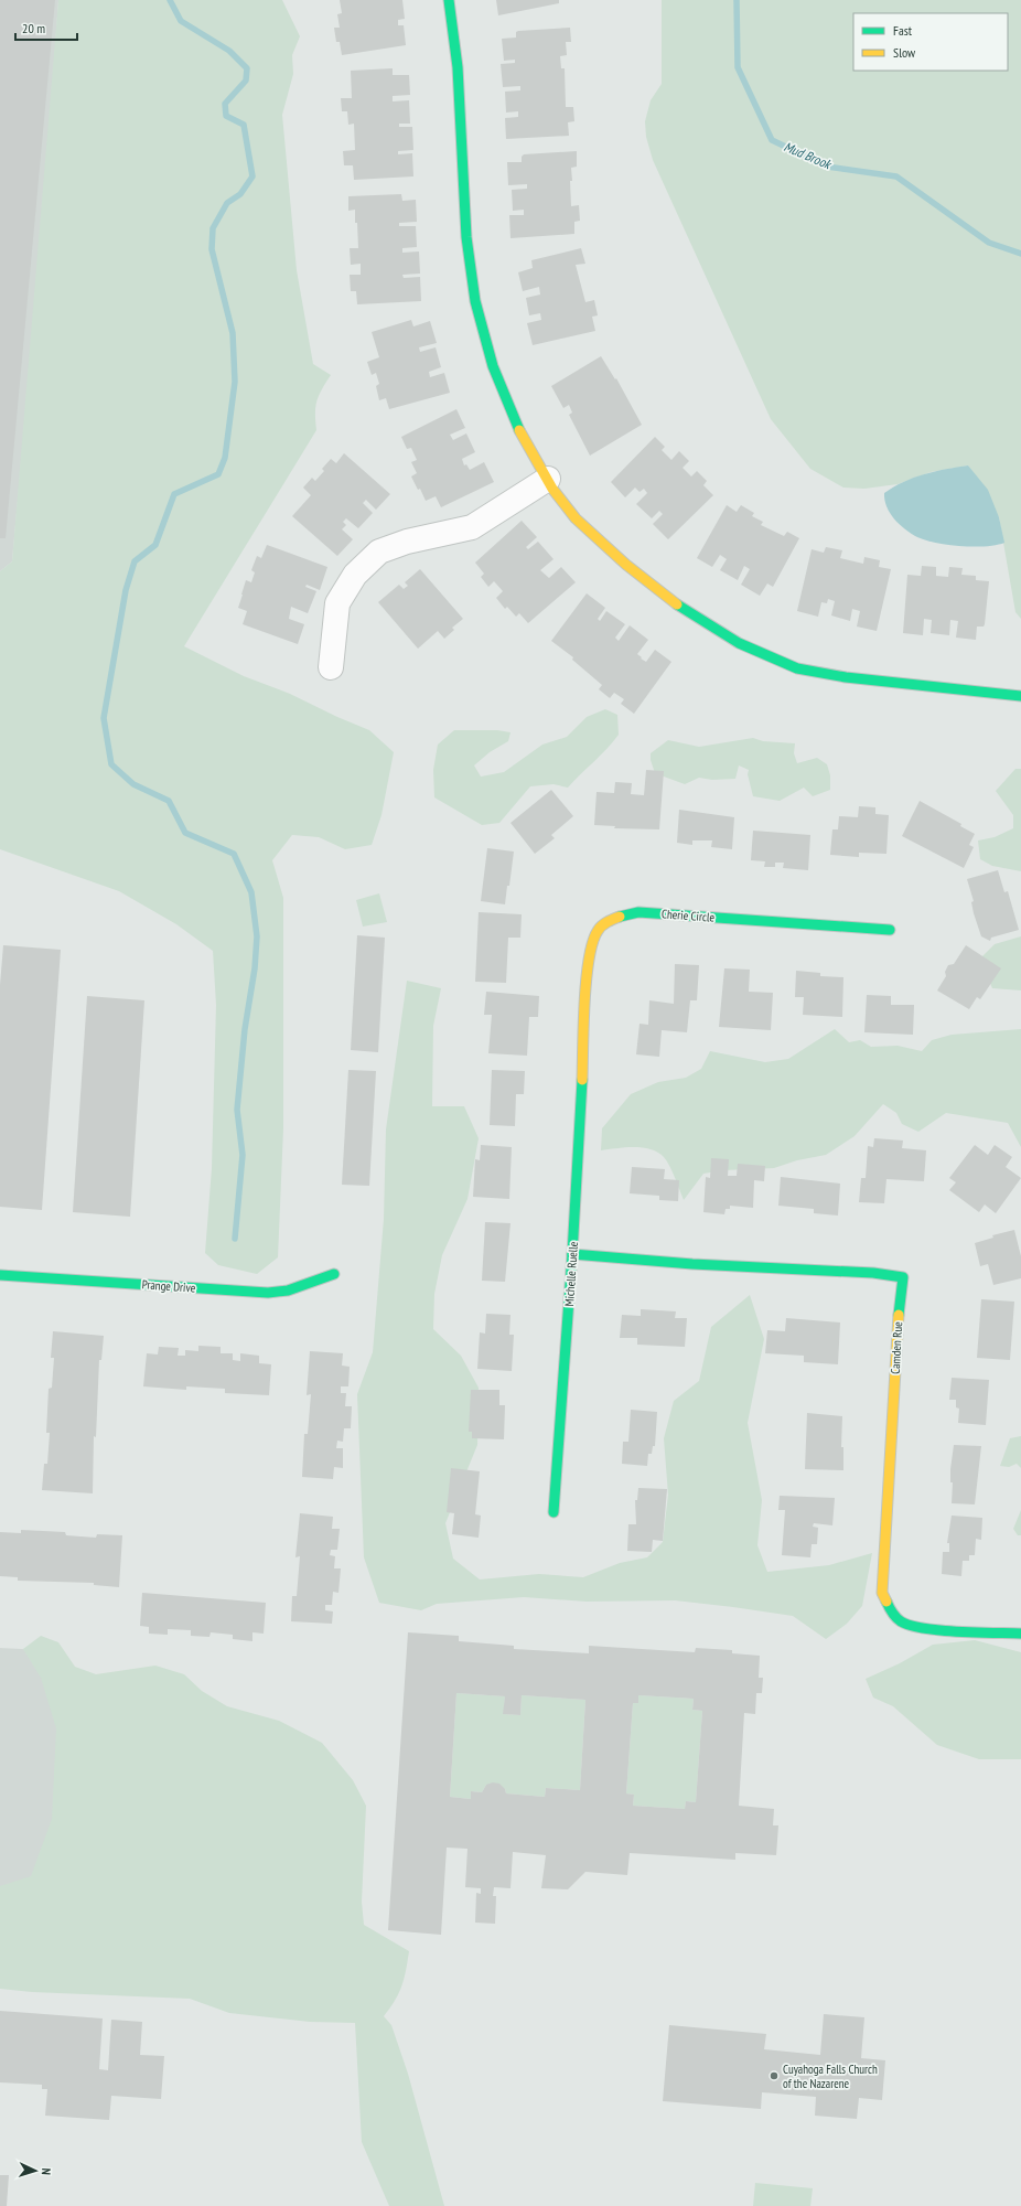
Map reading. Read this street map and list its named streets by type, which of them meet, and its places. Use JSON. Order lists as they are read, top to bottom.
{
  "streets": {
    "street": [
      "Cherie Circle",
      "Michelle Ruelle",
      "Prange Drive",
      "Camden Rue"
    ]
  },
  "crossings": [
    ["Cherie Circle", "Michelle Ruelle"],
    ["Michelle Ruelle", "Camden Rue"]
  ],
  "water": ["Mud Brook"],
  "places": ["Cuyahoga Falls Church of the Nazarene"],
  "legend": ["Fast", "Slow"],
  "scale_bar": "20 m",
  "north": "right"
}
